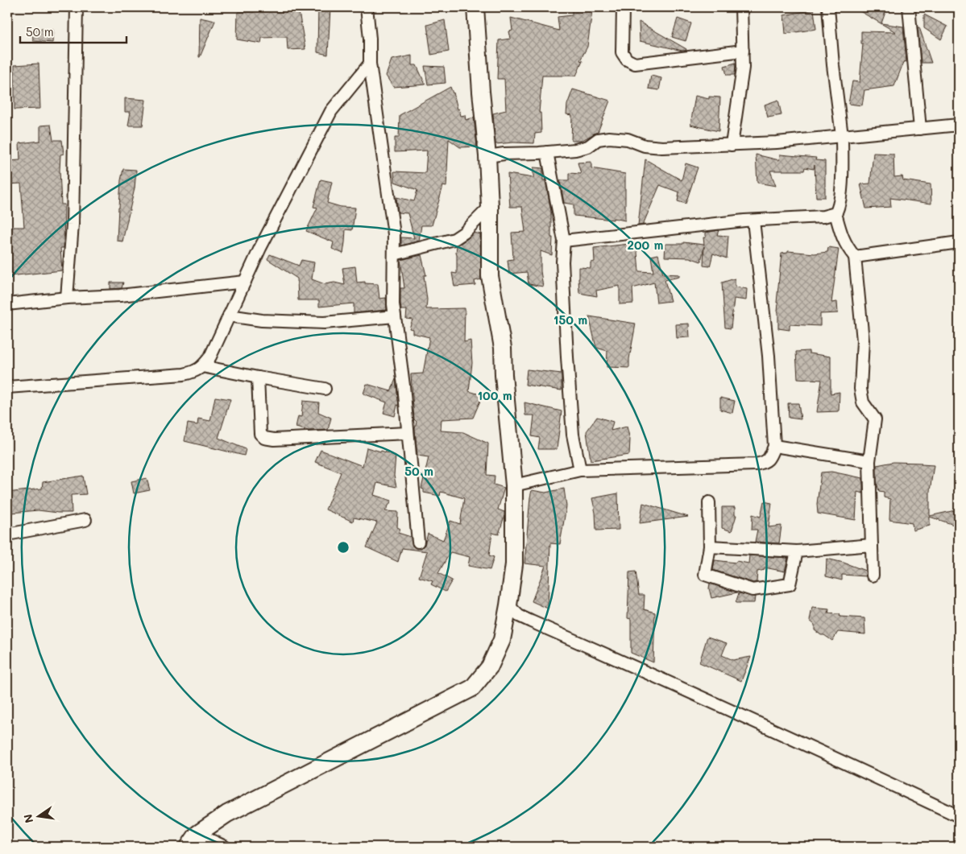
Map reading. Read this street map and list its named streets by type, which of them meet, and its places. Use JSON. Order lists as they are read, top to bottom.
{
  "scale_bar": "50 m",
  "north": "left",
  "rings": [
    "200 m",
    "150 m",
    "100 m",
    "50 m"
  ]
}
